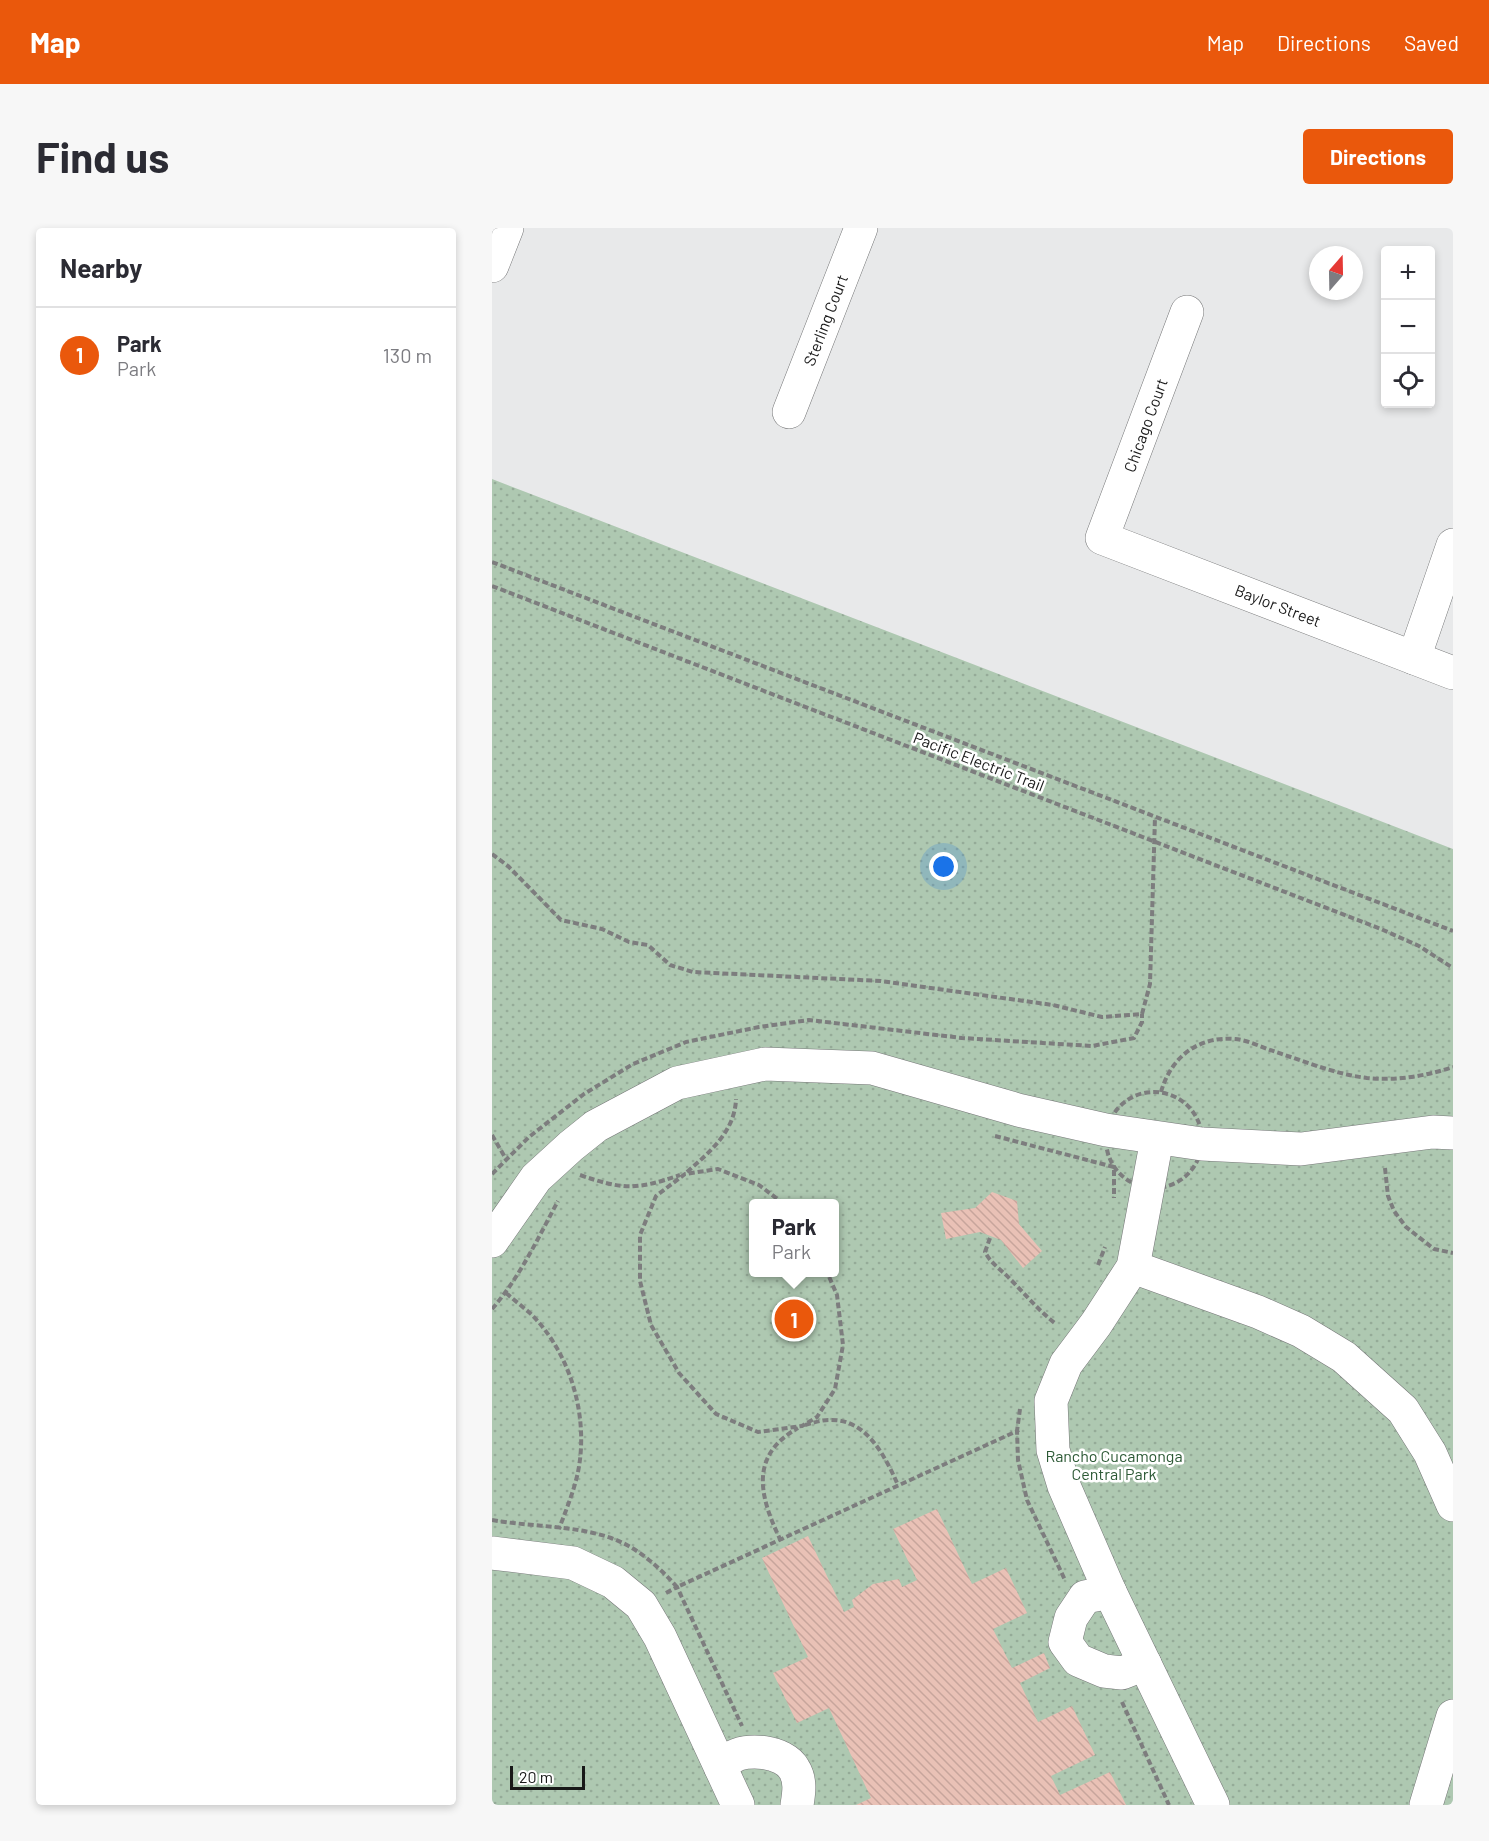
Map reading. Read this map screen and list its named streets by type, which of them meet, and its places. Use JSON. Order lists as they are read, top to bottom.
{
  "streets": {
    "street": ["Sterling Court", "Chicago Court", "Baylor Street"],
    "path": ["Pacific Electric Trail"]
  },
  "crossings": [
    ["Chicago Court", "Baylor Street"]
  ],
  "parks": ["Rancho Cucamonga Central Park"],
  "scale_bar": "20 m",
  "north": "top",
  "page": {
    "header": "Map",
    "nav": ["Map", "Directions", "Saved"],
    "buttons": "Directions",
    "title": "Find us",
    "heading": "Nearby",
    "map_buttons": ["+", "−"],
    "list": [
      {
        "mark": "1",
        "name": "Park",
        "note": "Park",
        "value": "130 m"
      }
    ],
    "popup": ["Park", "Park"],
    "pins": "1",
    "scale": "20 m"
  }
}
